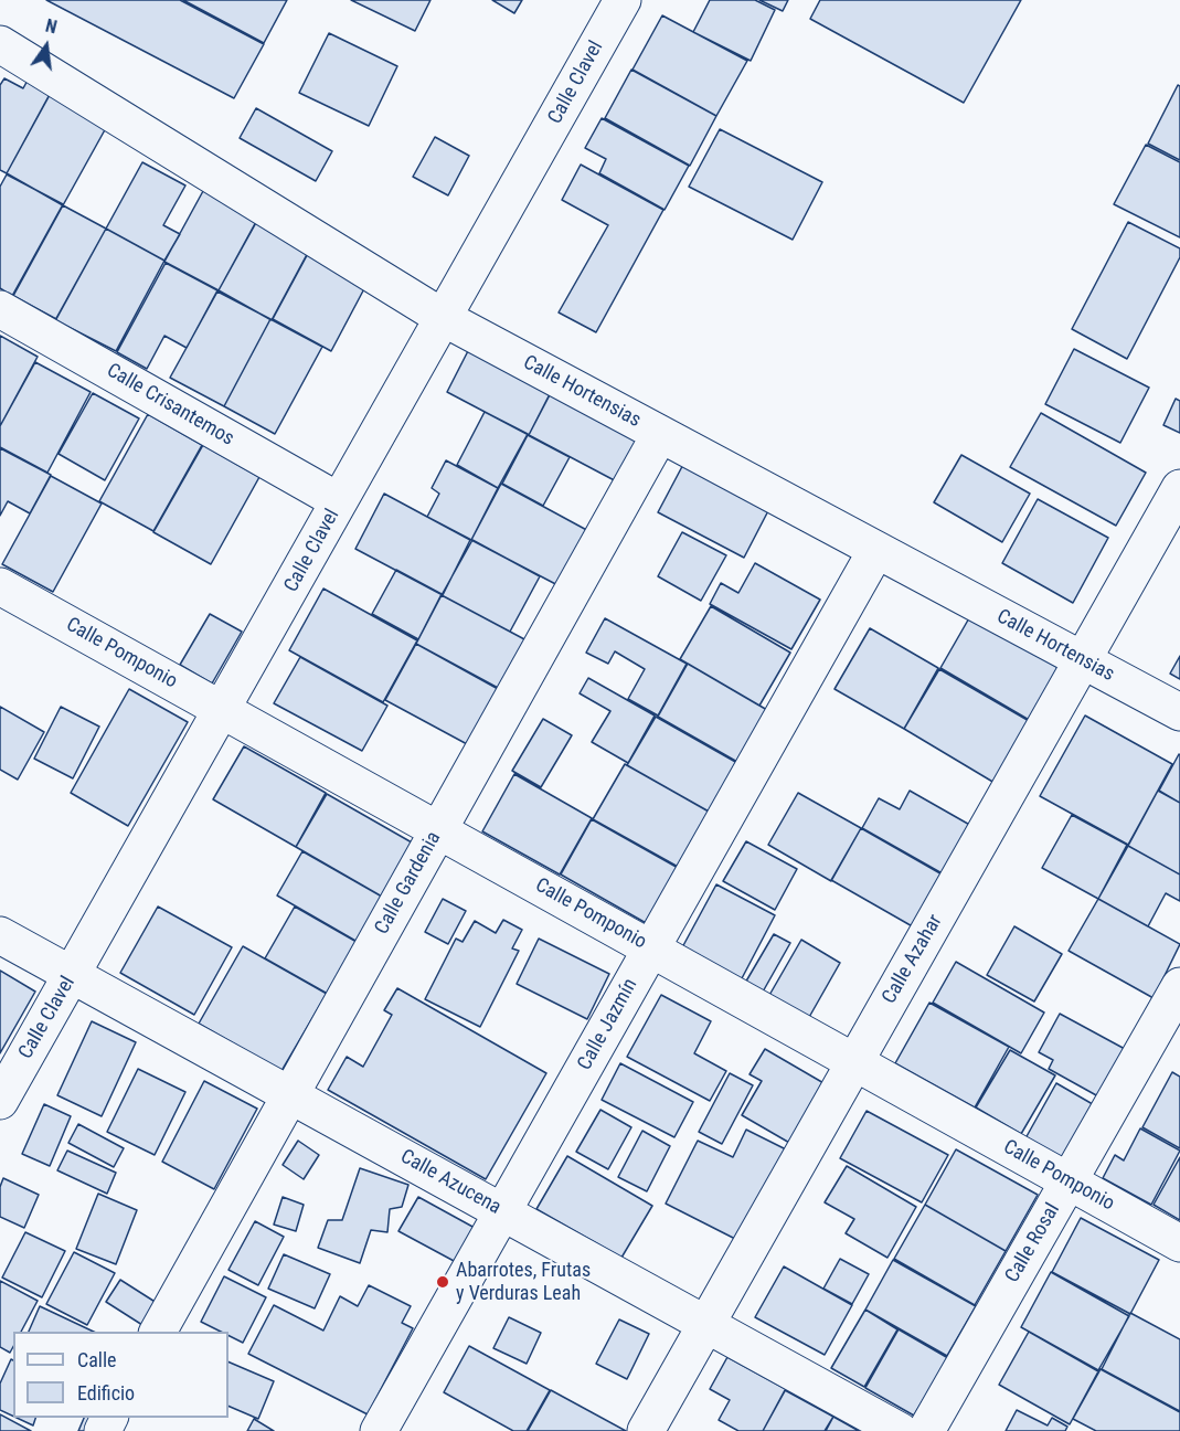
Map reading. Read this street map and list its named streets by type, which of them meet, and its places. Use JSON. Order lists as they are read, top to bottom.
{
  "streets": {
    "street": [
      "Calle Clavel",
      "Calle Hortensias",
      "Calle Crisantemos",
      "Calle Pomponio",
      "Calle Gardenia",
      "Calle Azahar",
      "Calle Jazmín",
      "Calle Azucena",
      "Calle Rosal"
    ]
  },
  "crossings": [
    ["Calle Clavel", "Calle Hortensias"],
    ["Calle Clavel", "Calle Crisantemos"],
    ["Calle Clavel", "Calle Pomponio"],
    ["Calle Clavel", "Calle Azucena"],
    ["Calle Hortensias", "Calle Gardenia"],
    ["Calle Hortensias", "Calle Azahar"],
    ["Calle Hortensias", "Calle Jazmín"],
    ["Calle Pomponio", "Calle Gardenia"],
    ["Calle Pomponio", "Calle Azahar"],
    ["Calle Pomponio", "Calle Jazmín"],
    ["Calle Pomponio", "Calle Rosal"],
    ["Calle Gardenia", "Calle Azucena"],
    ["Calle Azahar", "Calle Azucena"],
    ["Calle Jazmín", "Calle Azucena"]
  ],
  "places": ["Abarrotes, Frutas y Verduras Leah"],
  "legend": ["Calle", "Edificio"],
  "north": "top"
}
